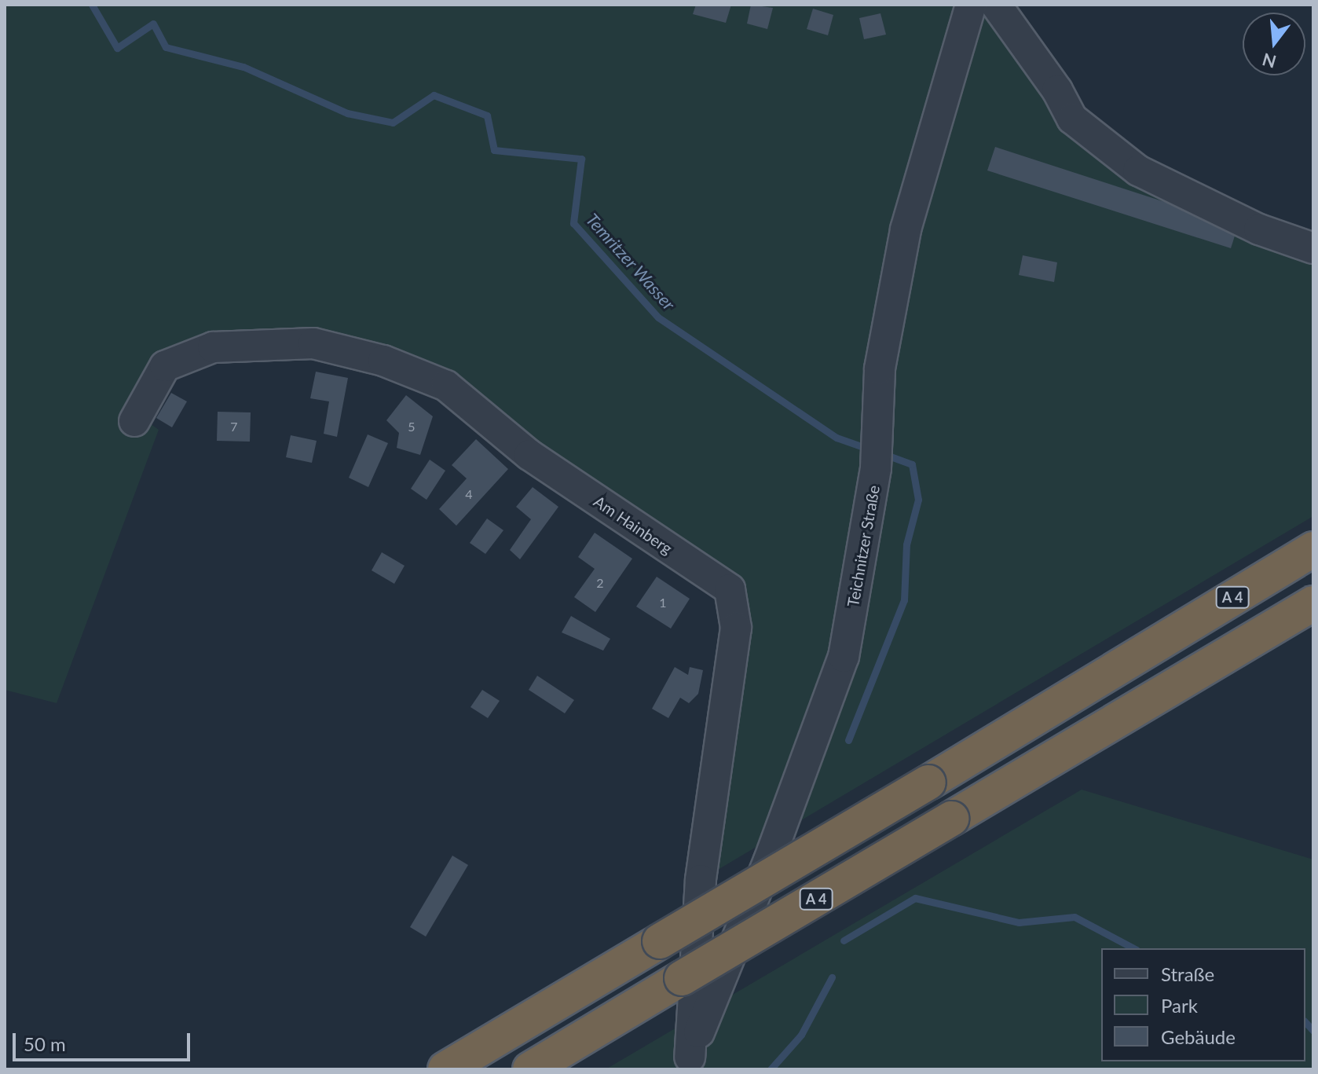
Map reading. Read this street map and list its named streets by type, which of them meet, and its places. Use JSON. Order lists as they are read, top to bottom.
{
  "streets": {
    "highway": ["A 4"],
    "street": ["Am Hainberg", "Teichnitzer Straße"]
  },
  "crossings": [
    ["Am Hainberg", "Teichnitzer Straße"]
  ],
  "water": ["Temritzer Wasser"],
  "house_numbers": [
    "7",
    "5",
    "4",
    "2",
    "1"
  ],
  "legend": ["Straße", "Park", "Gebäude"],
  "scale_bar": "50 m",
  "north": "bottom"
}
